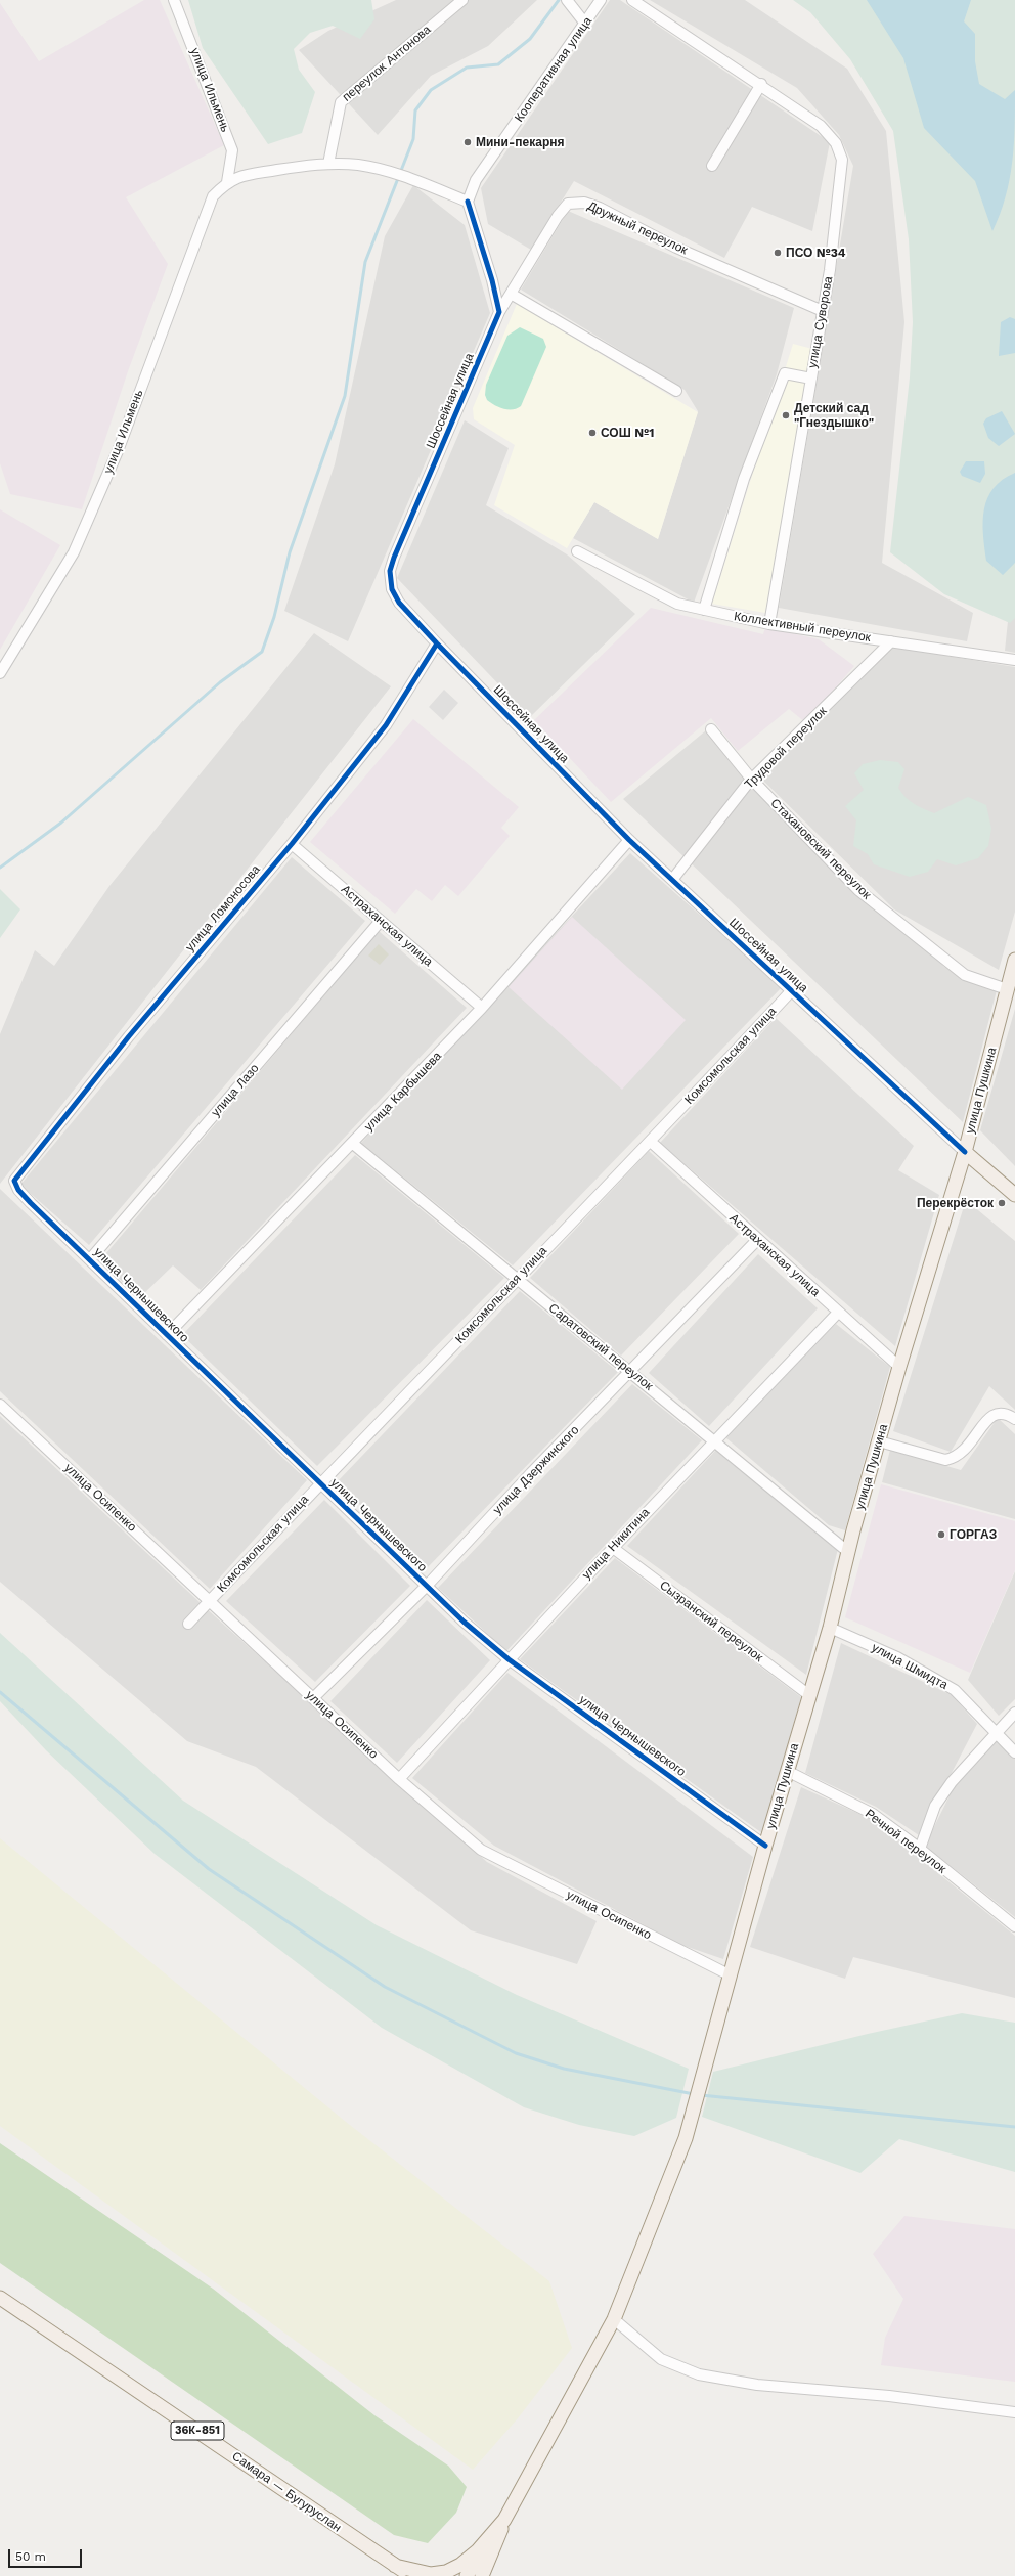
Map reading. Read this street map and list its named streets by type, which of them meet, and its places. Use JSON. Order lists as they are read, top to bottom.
{
  "streets": {
    "main road": [
      "Шоссейная улица",
      "улица Пушкина",
      "36К-851",
      "Самара — Бугуруслан"
    ],
    "street": [
      "переулок Антонова",
      "Кооперативная улица",
      "улица Ильмень",
      "Дружный переулок",
      "улица Суворова",
      "Коллективный переулок",
      "Трудовой переулок",
      "Стахановский переулок",
      "улица Ломоносова",
      "Астраханская улица",
      "Комсомольская улица",
      "улица Лазо",
      "улица Карбышева",
      "улица Чернышевского",
      "Саратовский переулок",
      "улица Дзержинского",
      "улица Осипенко",
      "улица Никитина",
      "Сызранский переулок",
      "улица Шмидта",
      "Речной переулок"
    ]
  },
  "crossings": [
    ["переулок Антонова", "улица Ильмень"],
    ["Кооперативная улица", "улица Ильмень"],
    ["Дружный переулок", "улица Суворова"],
    ["Дружный переулок", "Шоссейная улица"],
    ["улица Суворова", "Коллективный переулок"],
    ["Шоссейная улица", "Трудовой переулок"],
    ["Шоссейная улица", "улица Ломоносова"],
    ["Шоссейная улица", "Комсомольская улица"],
    ["Шоссейная улица", "улица Пушкина"],
    ["Шоссейная улица", "улица Карбышева"],
    ["Коллективный переулок", "Трудовой переулок"],
    ["Трудовой переулок", "Стахановский переулок"],
    ["Стахановский переулок", "улица Пушкина"],
    ["улица Ломоносова", "Астраханская улица"],
    ["улица Ломоносова", "улица Чернышевского"],
    ["Астраханская улица", "Комсомольская улица"],
    ["Астраханская улица", "улица Лазо"],
    ["Астраханская улица", "улица Пушкина"],
    ["Астраханская улица", "улица Карбышева"],
    ["Астраханская улица", "улица Дзержинского"],
    ["Астраханская улица", "улица Никитина"],
    ["Комсомольская улица", "улица Чернышевского"],
    ["Комсомольская улица", "Саратовский переулок"],
    ["Комсомольская улица", "улица Осипенко"],
    ["улица Лазо", "улица Чернышевского"],
    ["улица Пушкина", "улица Чернышевского"],
    ["улица Пушкина", "Саратовский переулок"],
    ["улица Пушкина", "улица Осипенко"],
    ["улица Пушкина", "Сызранский переулок"],
    ["улица Пушкина", "улица Шмидта"],
    ["улица Пушкина", "Речной переулок"],
    ["улица Карбышева", "улица Чернышевского"],
    ["улица Карбышева", "Саратовский переулок"],
    ["улица Чернышевского", "улица Дзержинского"],
    ["улица Чернышевского", "улица Никитина"],
    ["Саратовский переулок", "улица Дзержинского"],
    ["Саратовский переулок", "улица Никитина"],
    ["улица Дзержинского", "улица Осипенко"],
    ["улица Осипенко", "улица Никитина"],
    ["улица Никитина", "Сызранский переулок"]
  ],
  "places": [
    "Мини-пекарня",
    "ПСО №34",
    "Детский сад \"Гнездышко\"",
    "СОШ №1",
    "Перекрёсток",
    "ГОРГАЗ"
  ],
  "scale_bar": "50 m"
}
